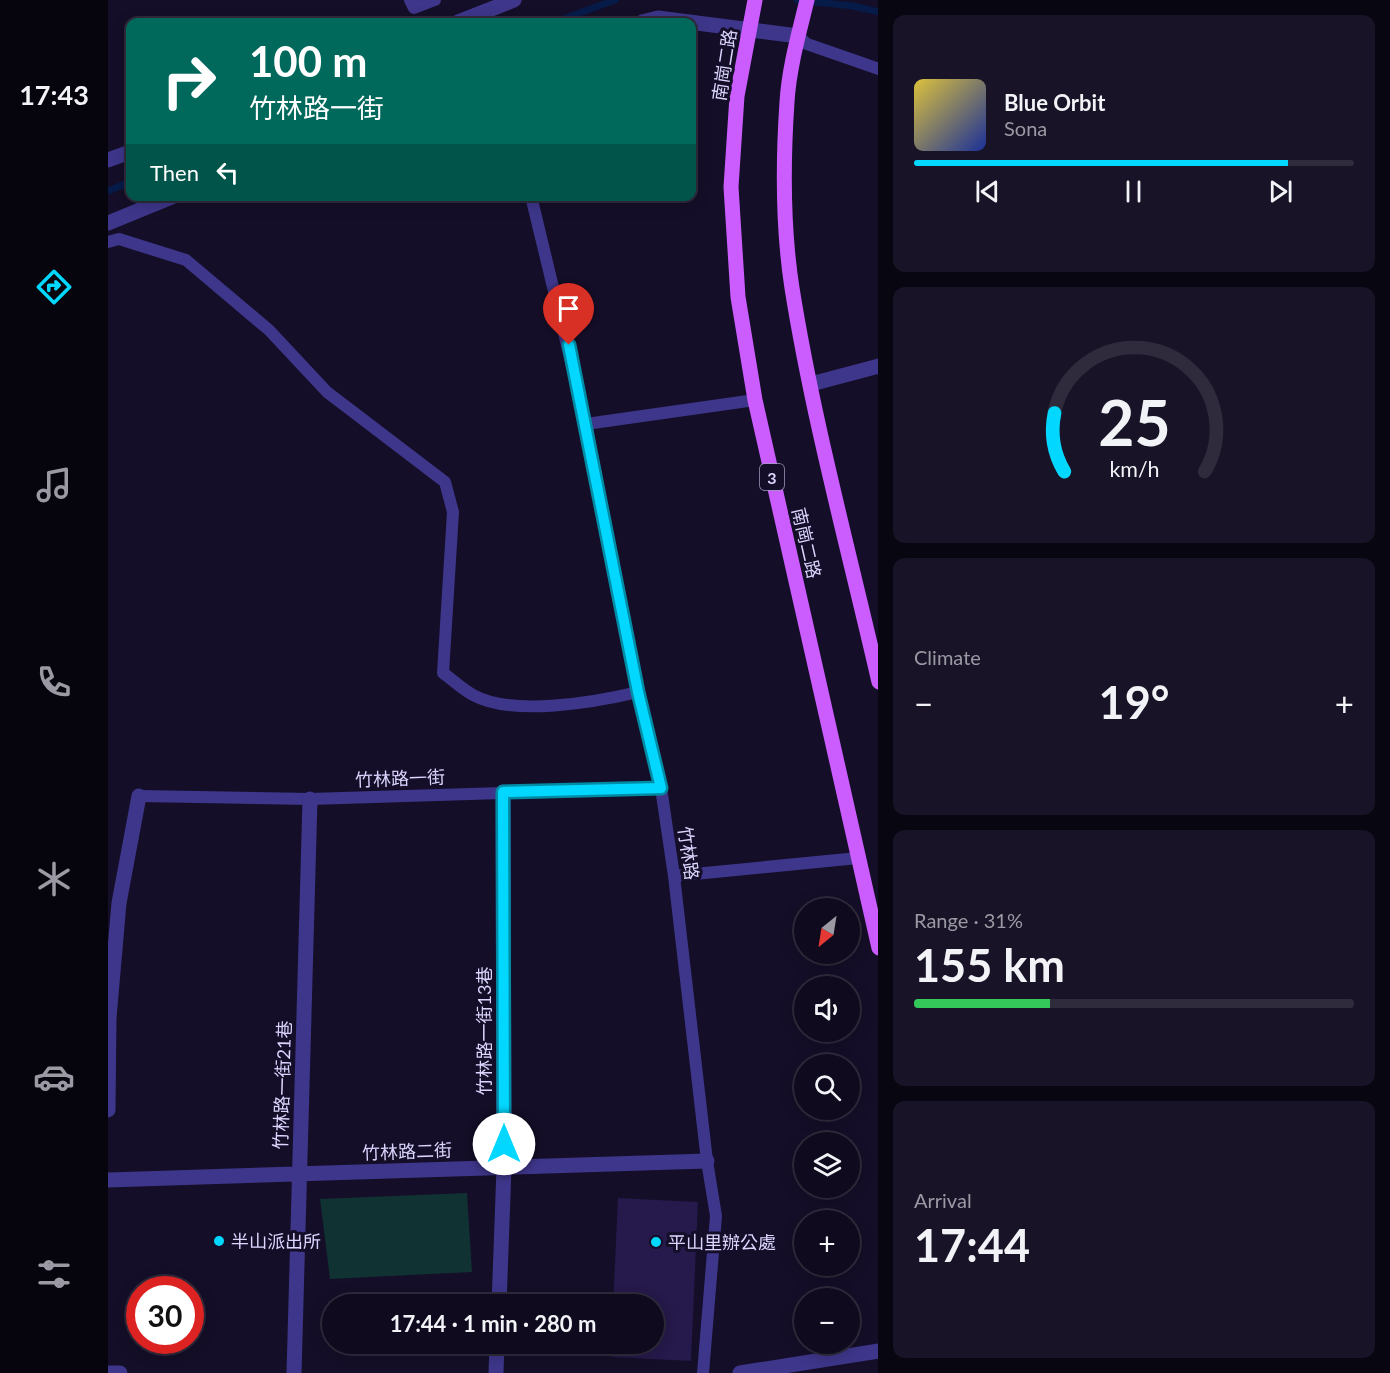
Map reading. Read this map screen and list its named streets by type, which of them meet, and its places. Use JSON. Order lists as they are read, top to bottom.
{
  "streets": {
    "main road": ["南崗二路", "3"],
    "street": ["竹林路一街13巷", "竹林路一街21巷", "竹林路二街"],
    "lane": ["竹林路一街", "竹林路"]
  },
  "crossings": [
    ["竹林路一街", "竹林路"],
    ["竹林路一街", "竹林路一街13巷"],
    ["竹林路一街", "竹林路一街21巷"],
    ["竹林路", "竹林路二街"],
    ["竹林路一街13巷", "竹林路二街"],
    ["竹林路一街21巷", "竹林路二街"]
  ],
  "places": ["半山派出所", "平山里辦公處"],
  "north": "bottom left",
  "page": {
    "tabs": "17:43",
    "turn": ["100 m", "竹林路一街"],
    "song": ["Blue Orbit", "Sona"],
    "then": "Then",
    "tile": [
      "Climate",
      ["Range · 31%", "155 km"],
      ["Arrival", "17:44"]
    ],
    "heat": ["−", "19°", "+"],
    "map_buttons": ["+", "−"],
    "limit": "30",
    "trip": "17:44 · 1 min · 280 m",
    "gauge": ["25", "km/h"]
  }
}
